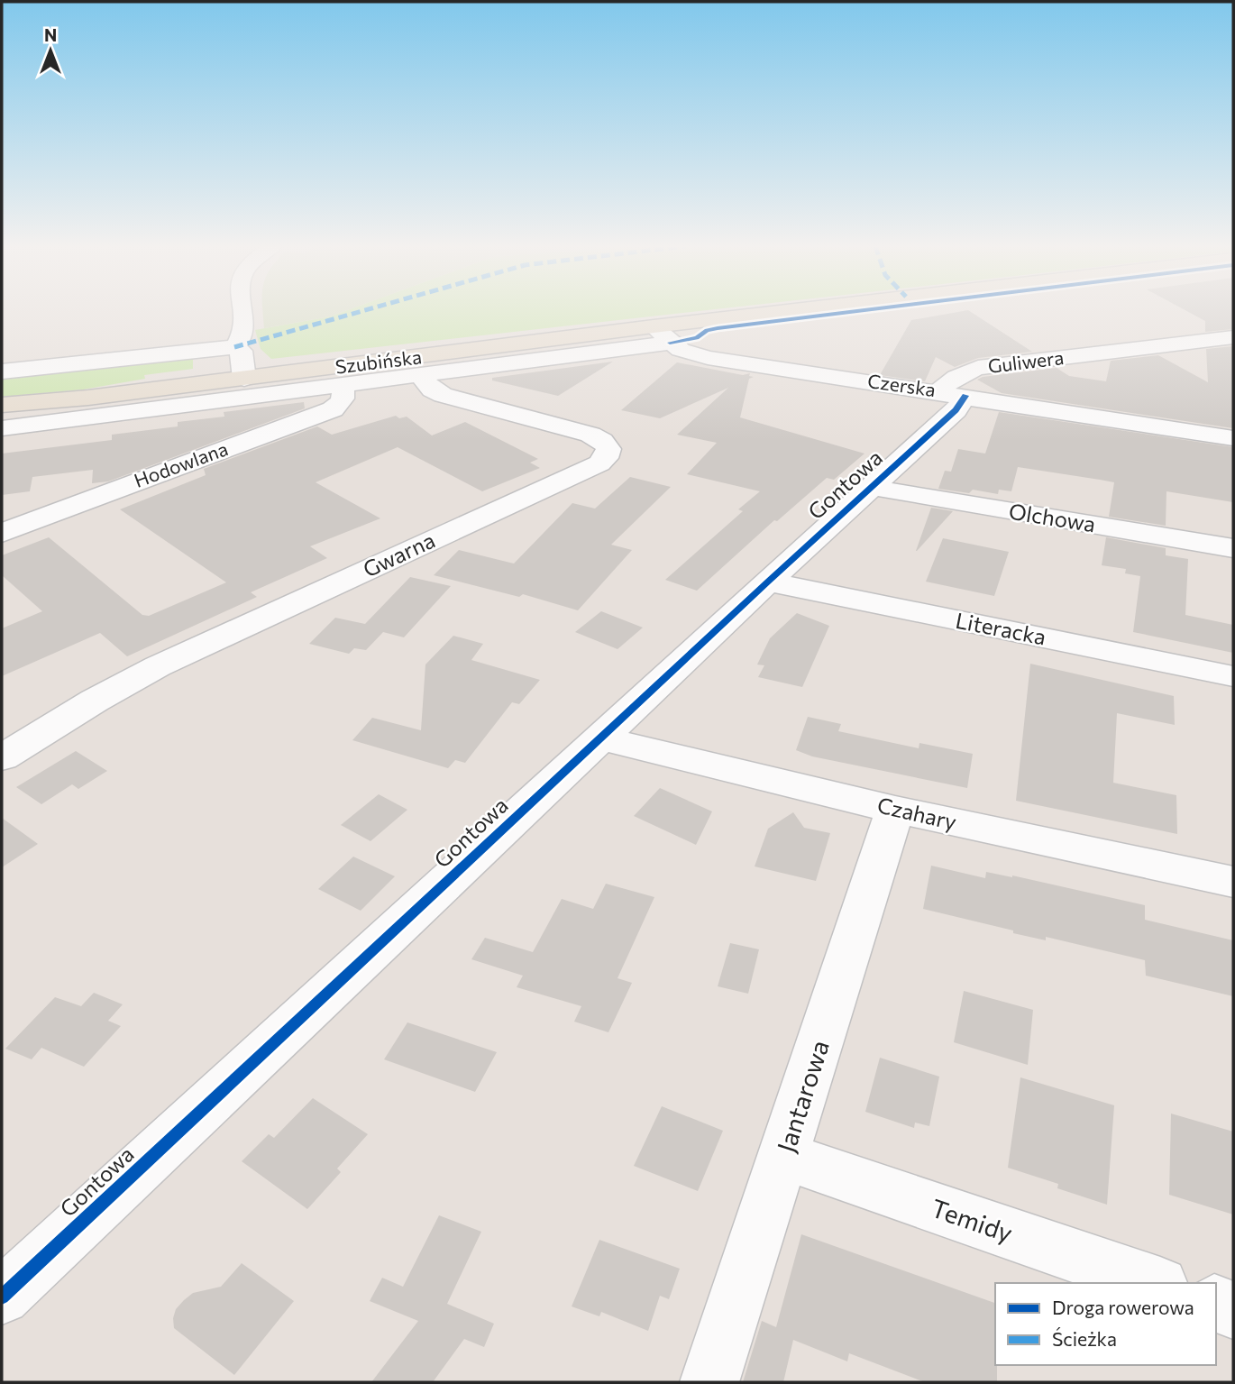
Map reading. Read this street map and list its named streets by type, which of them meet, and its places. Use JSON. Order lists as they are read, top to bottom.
{
  "streets": {
    "main road": ["Szubińska"],
    "street": [
      "Guliwera",
      "Czerska",
      "Hodowlana",
      "Gontowa",
      "Olchowa",
      "Gwarna",
      "Literacka",
      "Czahary",
      "Jantarowa",
      "Temidy"
    ]
  },
  "crossings": [
    ["Szubińska", "Czerska"],
    ["Szubińska", "Hodowlana"],
    ["Szubińska", "Gwarna"],
    ["Guliwera", "Czerska"],
    ["Guliwera", "Gontowa"],
    ["Czerska", "Gontowa"],
    ["Gontowa", "Olchowa"],
    ["Gontowa", "Literacka"],
    ["Gontowa", "Czahary"],
    ["Czahary", "Jantarowa"],
    ["Jantarowa", "Temidy"]
  ],
  "legend": ["Droga rowerowa", "Ścieżka"],
  "north": "top"
}
